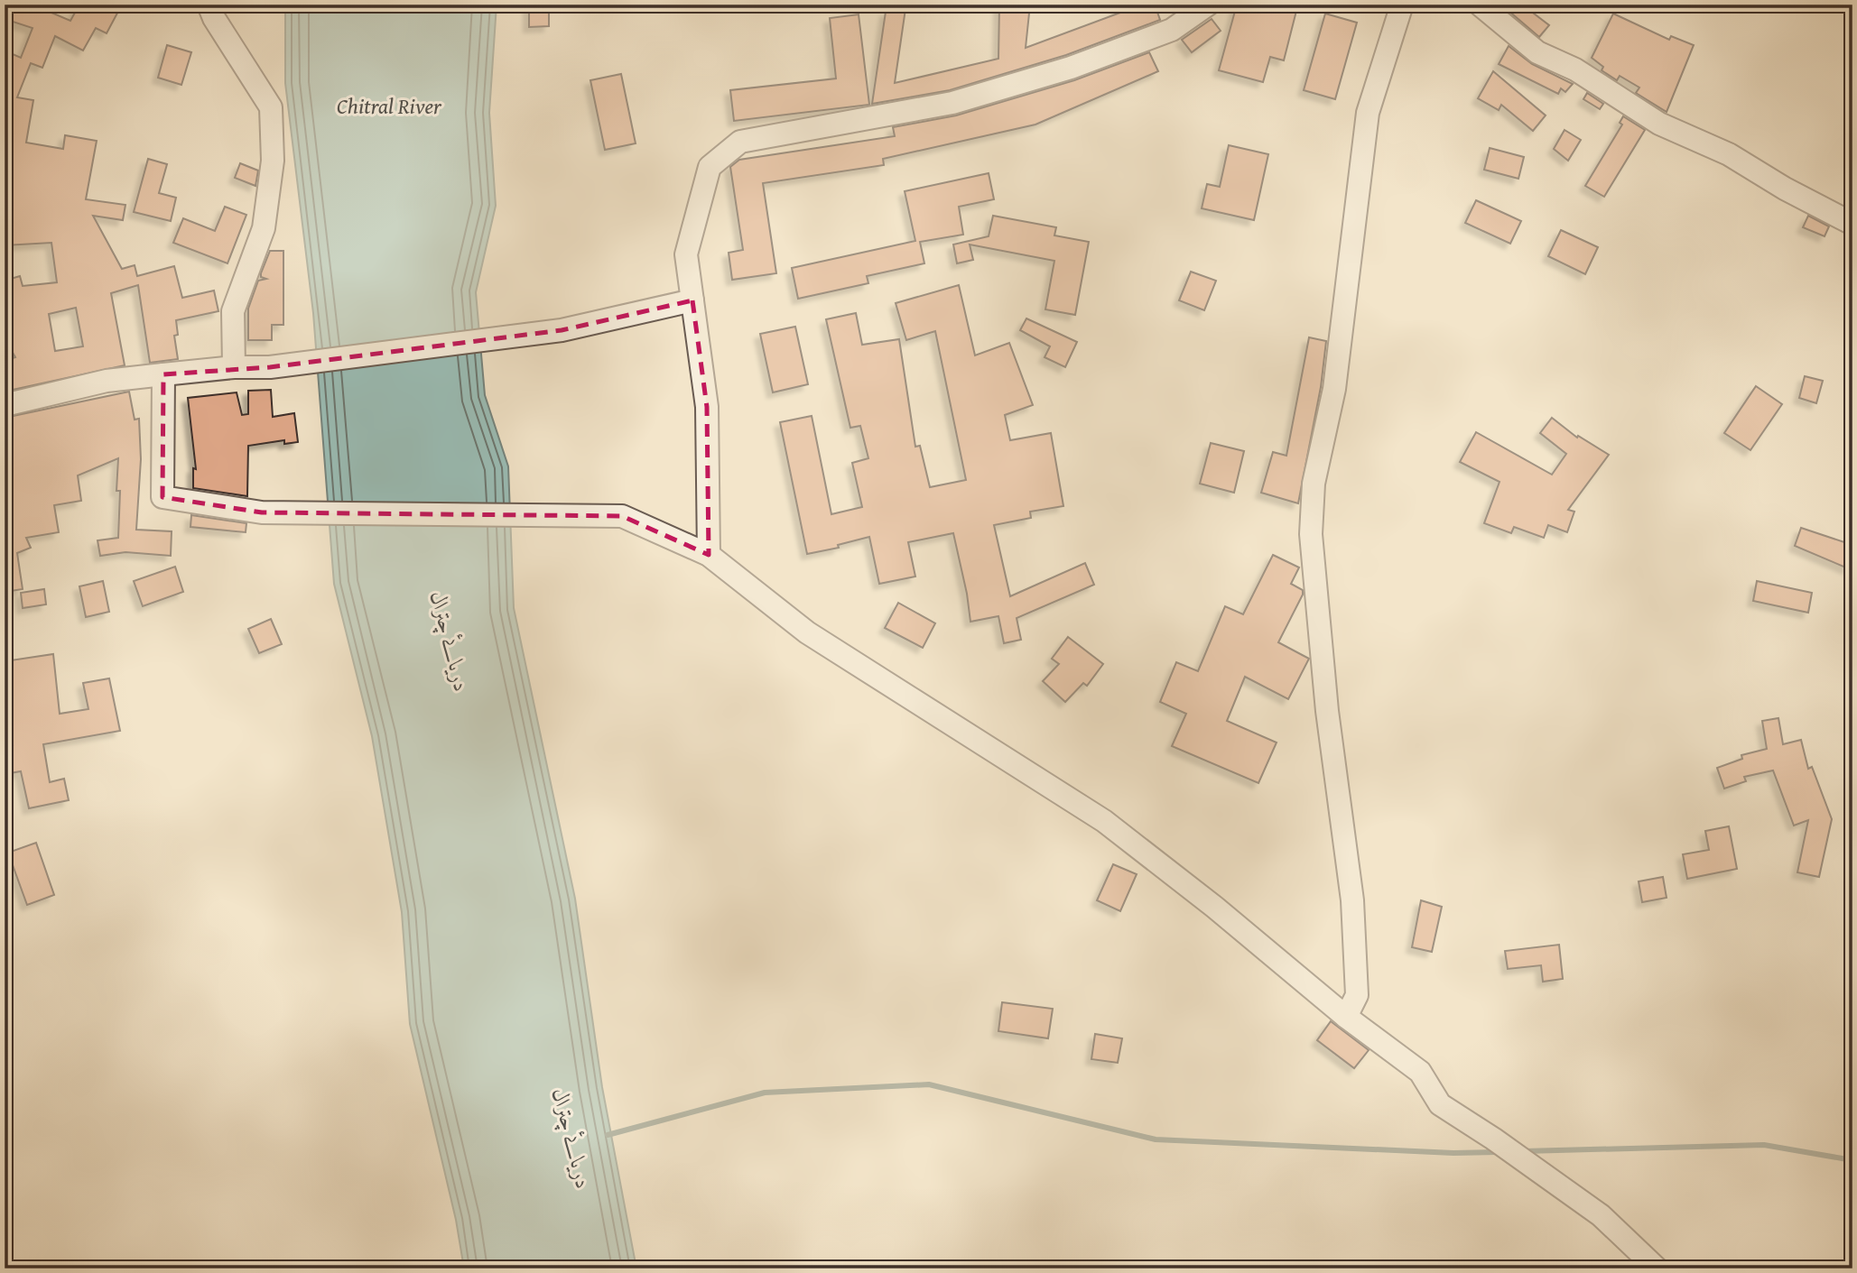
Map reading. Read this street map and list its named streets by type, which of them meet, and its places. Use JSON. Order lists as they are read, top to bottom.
{
  "water": ["Chitral River", "دریائے چترال"]
}
